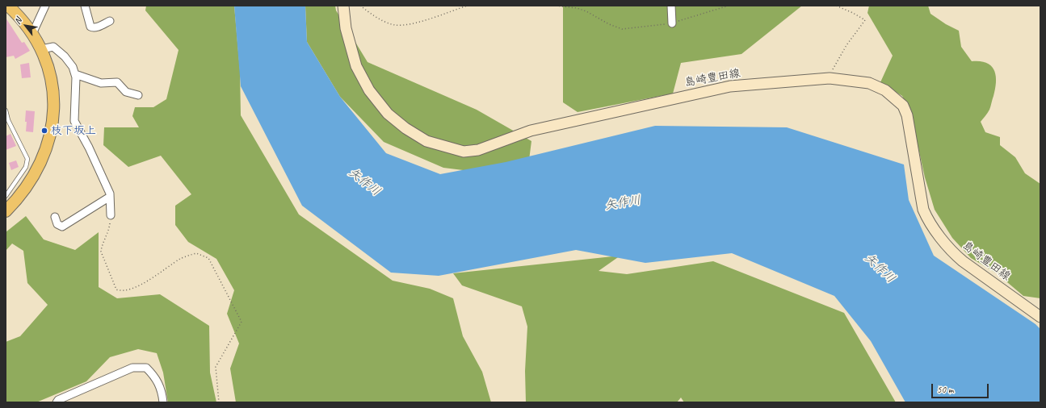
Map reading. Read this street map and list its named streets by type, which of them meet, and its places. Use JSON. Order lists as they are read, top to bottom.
{
  "streets": {
    "main road": ["島崎豊田線"]
  },
  "water": ["矢作川"],
  "places": ["枝下坂上"],
  "scale_bar": "50 m",
  "north": "top left"
}
